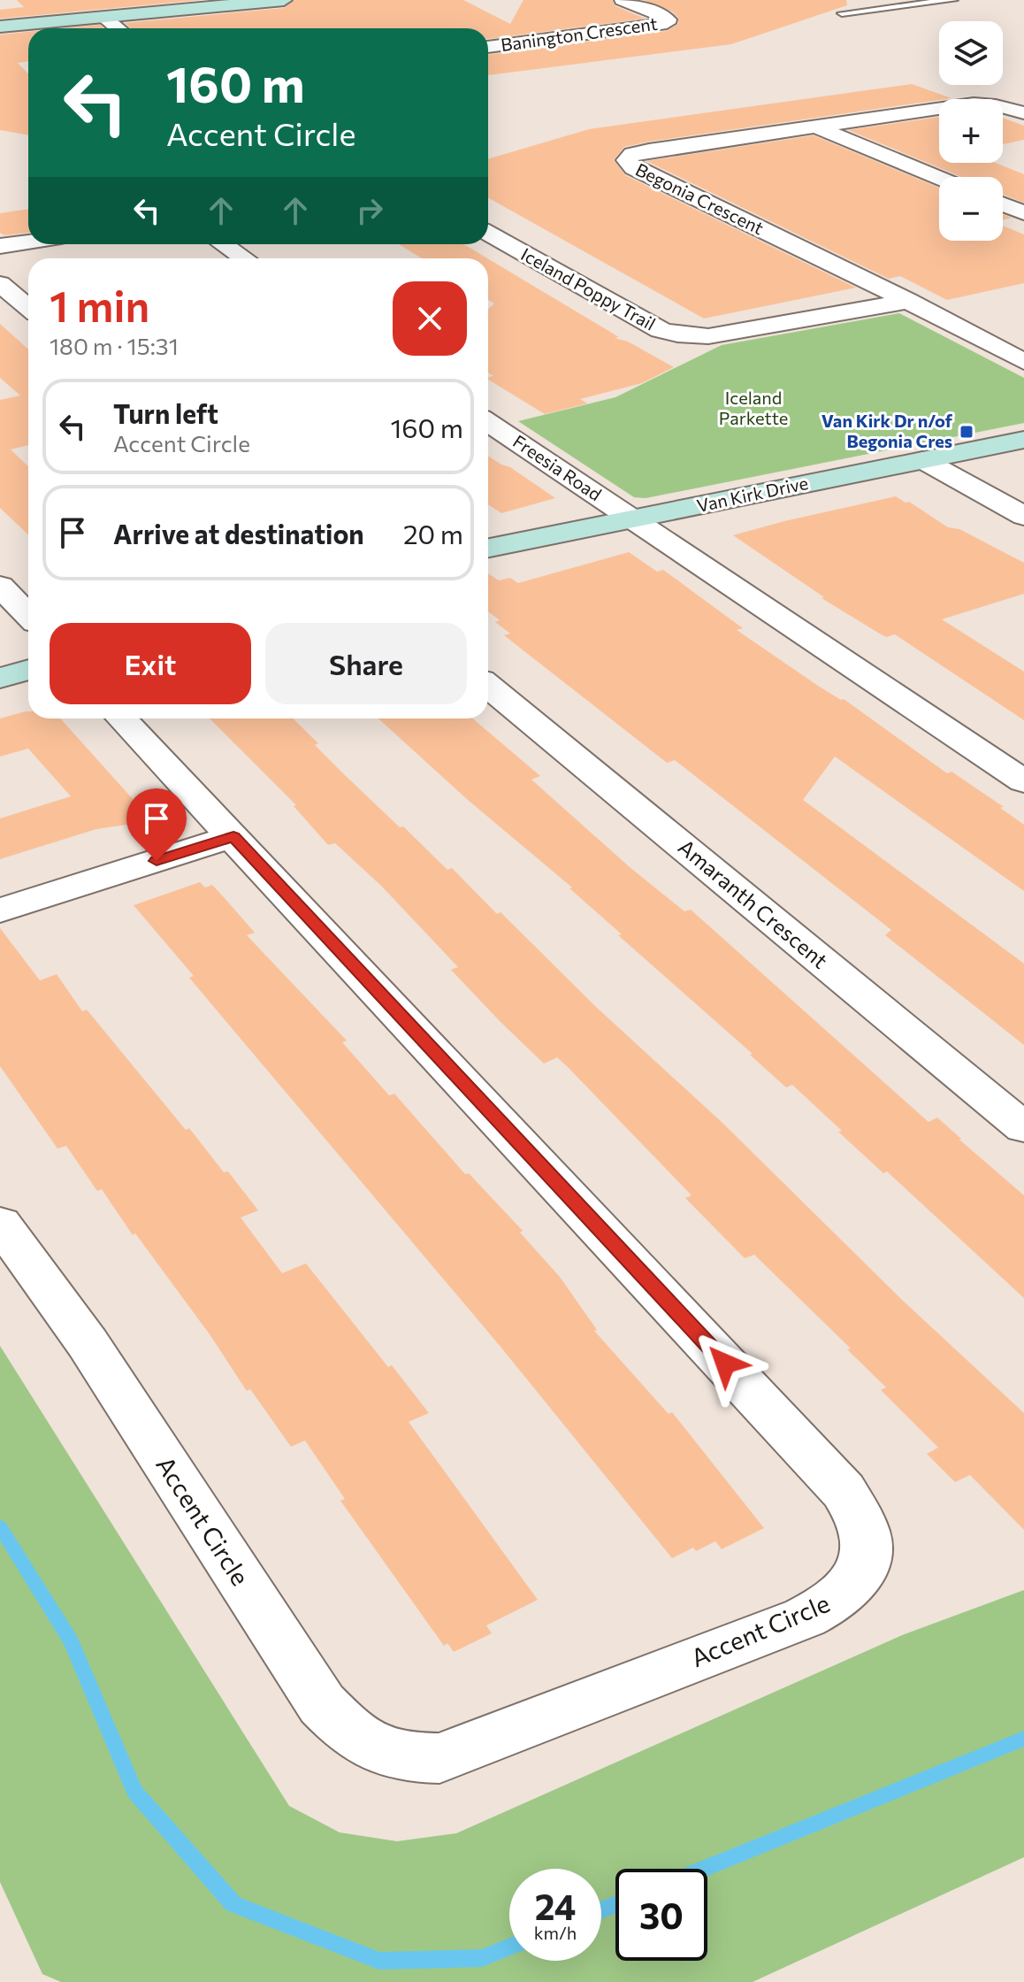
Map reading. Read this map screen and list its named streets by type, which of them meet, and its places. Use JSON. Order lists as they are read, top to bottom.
{
  "streets": {
    "street": [
      "Banington Crescent",
      "Begonia Crescent",
      "Iceland Poppy Trail",
      "Freesia Road",
      "Van Kirk Drive",
      "Amaranth Crescent",
      "Accent Circle"
    ]
  },
  "crossings": [
    ["Begonia Crescent", "Iceland Poppy Trail"],
    ["Freesia Road", "Van Kirk Drive"]
  ],
  "parks": ["Iceland Parkette"],
  "places": {
    "transit": ["Van Kirk Dr n/of Begonia Cres"]
  },
  "page": {
    "map_buttons": ["+", "−"],
    "turn": ["160 m", "Accent Circle"],
    "heading": ["1 min", "180 m · 15:31"],
    "list": [
      {
        "name": "Turn left",
        "note": "Accent Circle",
        "value": "160 m"
      },
      {
        "name": "Arrive at destination",
        "value": "20 m"
      }
    ],
    "buttons": ["Exit", "Share"],
    "speed": "24 km/h",
    "limit": "30"
  }
}
